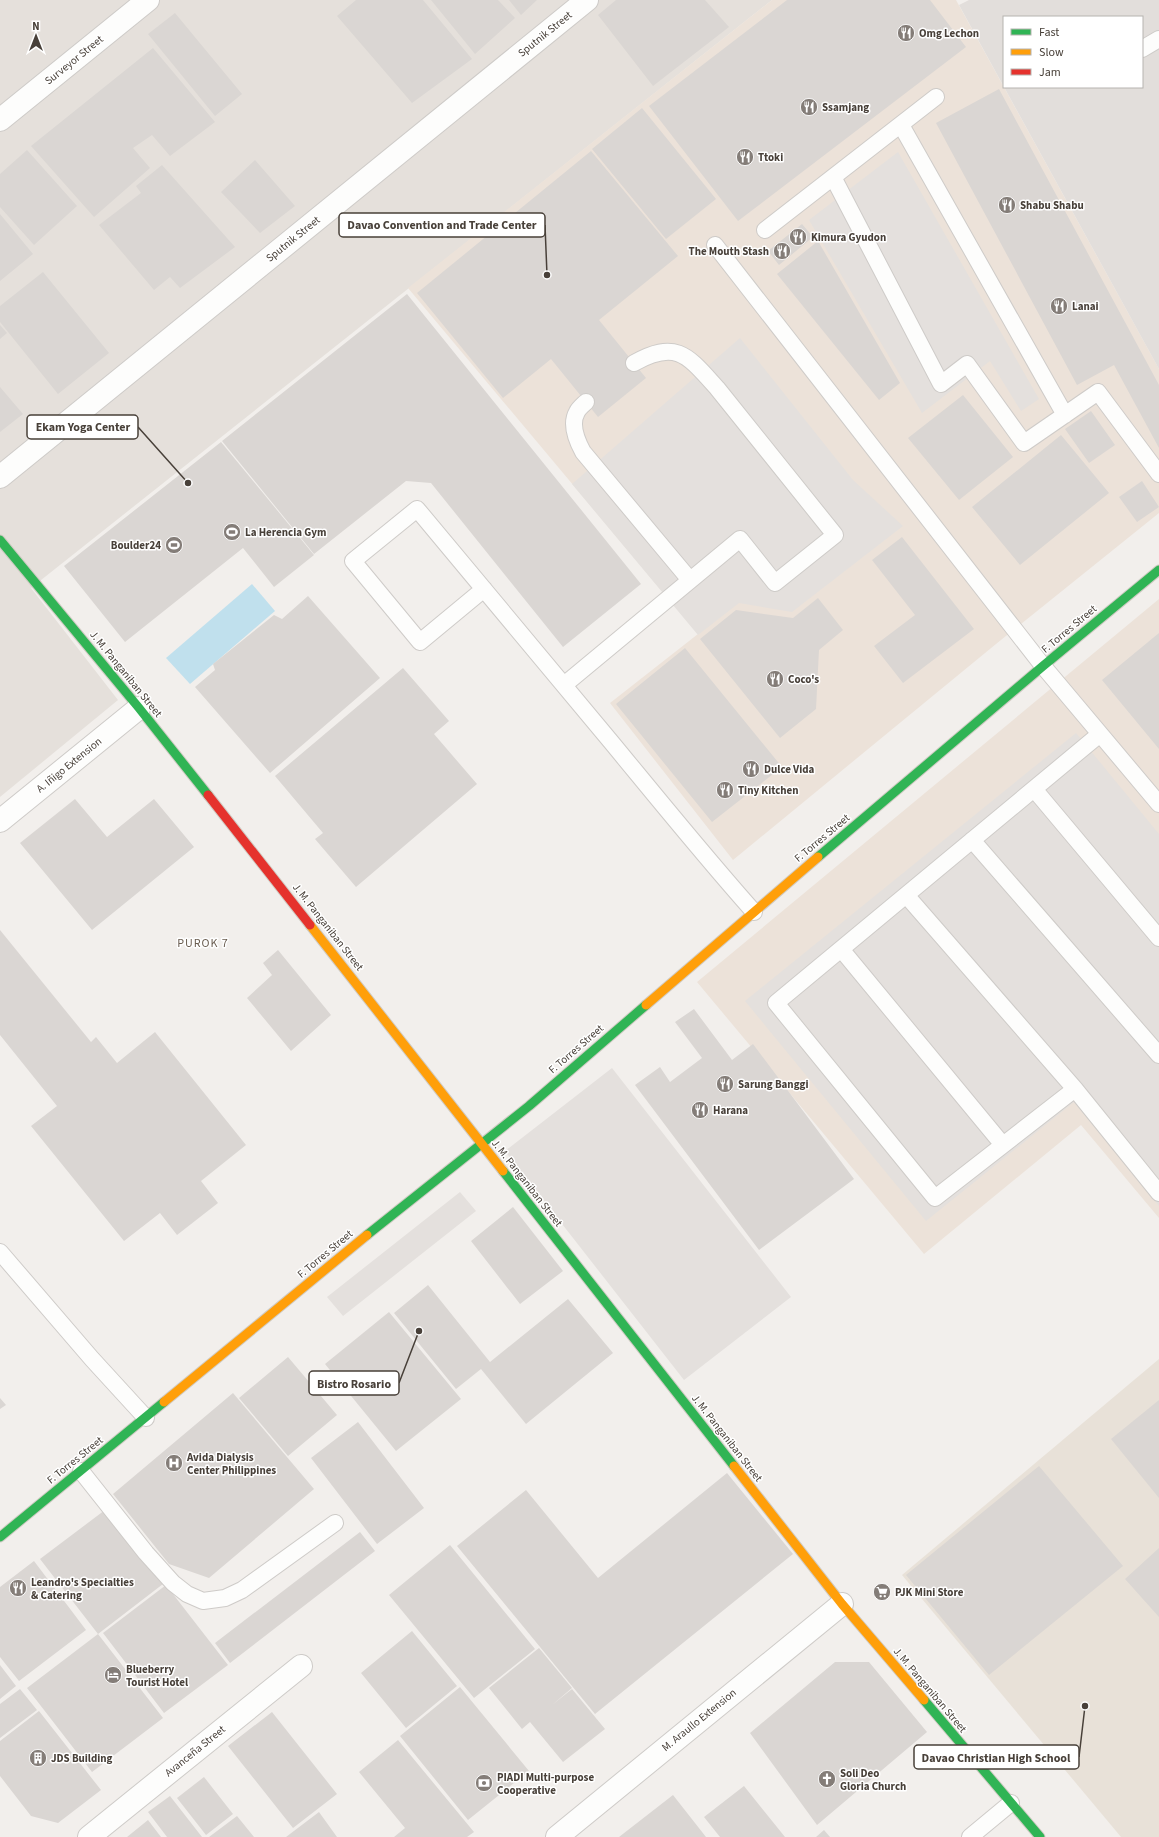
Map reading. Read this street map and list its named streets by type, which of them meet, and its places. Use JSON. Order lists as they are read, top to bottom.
{
  "streets": {
    "street": [
      "Sputnik Street",
      "Surveyor Street",
      "F. Torres Street",
      "J. M. Panganiban Street",
      "A. Iñigo Extension",
      "M. Araullo Extension",
      "Avanceña Street"
    ]
  },
  "crossings": [
    ["F. Torres Street", "J. M. Panganiban Street"],
    ["J. M. Panganiban Street", "A. Iñigo Extension"],
    ["J. M. Panganiban Street", "M. Araullo Extension"]
  ],
  "districts": ["PUROK 7"],
  "places": {
    "restaurant": [
      "Omg Lechon",
      "Ssamjang",
      "Ttoki",
      "Shabu Shabu",
      "Kimura Gyudon",
      "The Mouth Stash",
      "Lanai",
      "Coco's",
      "Dulce Vida",
      "Tiny Kitchen",
      "Sarung Banggi",
      "Harana",
      "Leandro's Specialties & Catering"
    ],
    "other": [
      "Davao Convention and Trade Center",
      "Ekam Yoga Center",
      "Bistro Rosario",
      "Davao Christian High School"
    ],
    "sports": ["La Herencia Gym", "Boulder24"],
    "hospital": ["Avida Dialysis Center Philippines"],
    "supermarket": ["PJK Mini Store"],
    "hotel": ["Blueberry Tourist Hotel"],
    "building": ["JDS Building"],
    "church": ["Soli Deo Gloria Church"],
    "bank": ["PIADI Multi-purpose Cooperative"]
  },
  "legend": ["Fast", "Slow", "Jam"],
  "north": "top"
}
